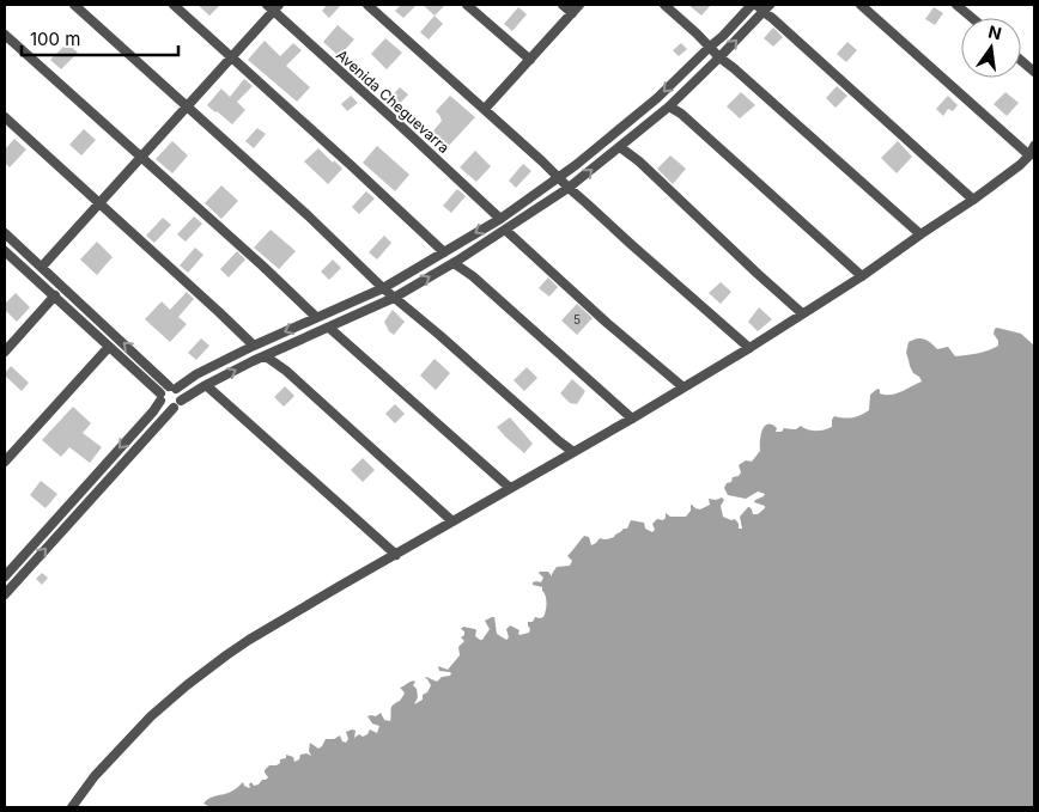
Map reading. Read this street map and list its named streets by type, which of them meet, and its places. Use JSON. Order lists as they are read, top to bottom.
{
  "streets": {
    "street": ["Avenida Cheguevarra"]
  },
  "house_numbers": ["5"],
  "scale_bar": "100 m",
  "north": "top"
}
